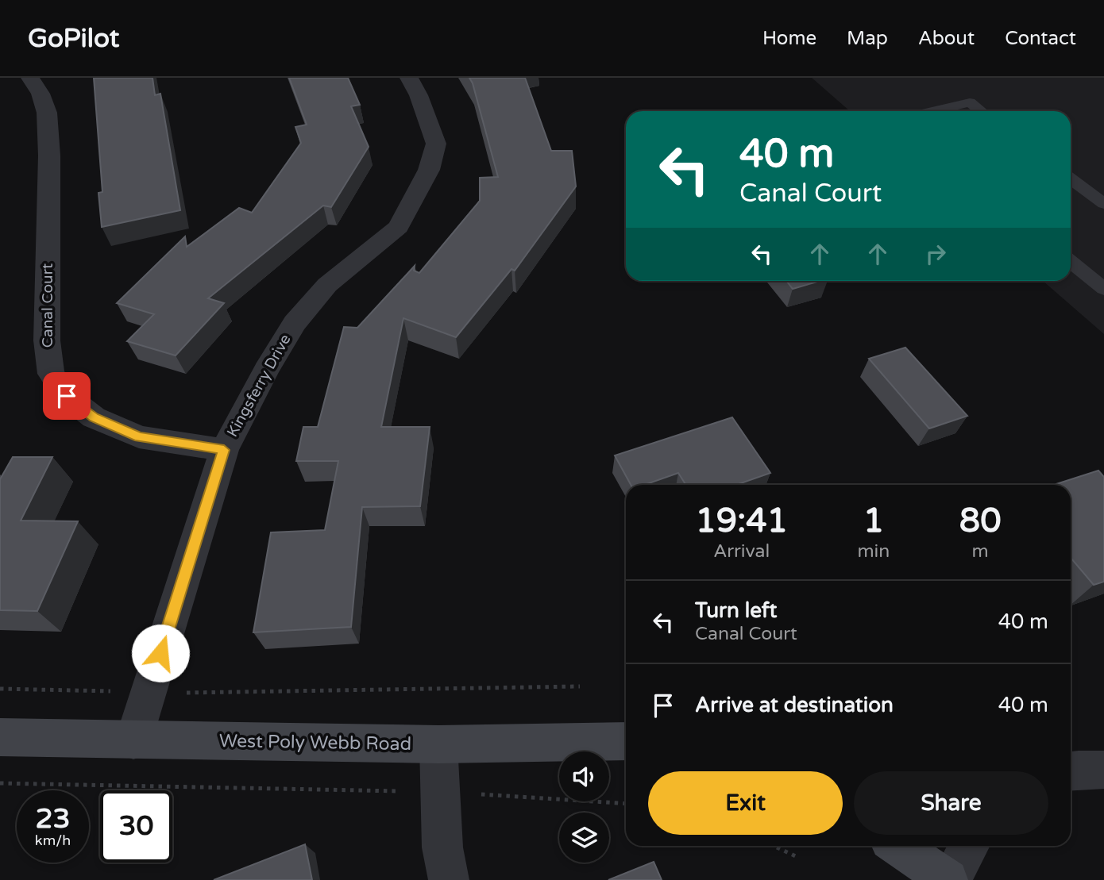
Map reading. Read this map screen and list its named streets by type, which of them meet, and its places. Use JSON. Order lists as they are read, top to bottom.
{
  "streets": {
    "street": ["Canal Court", "Kingsferry Drive", "West Poly Webb Road"]
  },
  "crossings": [
    ["Canal Court", "Kingsferry Drive"],
    ["Kingsferry Drive", "West Poly Webb Road"]
  ],
  "page": {
    "header": "GoPilot",
    "nav": [
      "Home",
      "Map",
      "About",
      "Contact"
    ],
    "turn": ["40 m", "Canal Court"],
    "eta": [
      "19:41",
      "Arrival",
      "1",
      "min",
      "80",
      "m"
    ],
    "list": [
      {
        "name": "Turn left",
        "note": "Canal Court",
        "value": "40 m"
      },
      {
        "name": "Arrive at destination",
        "value": "40 m"
      }
    ],
    "buttons": ["Exit", "Share"],
    "speed": "23 km/h",
    "limit": "30"
  }
}
